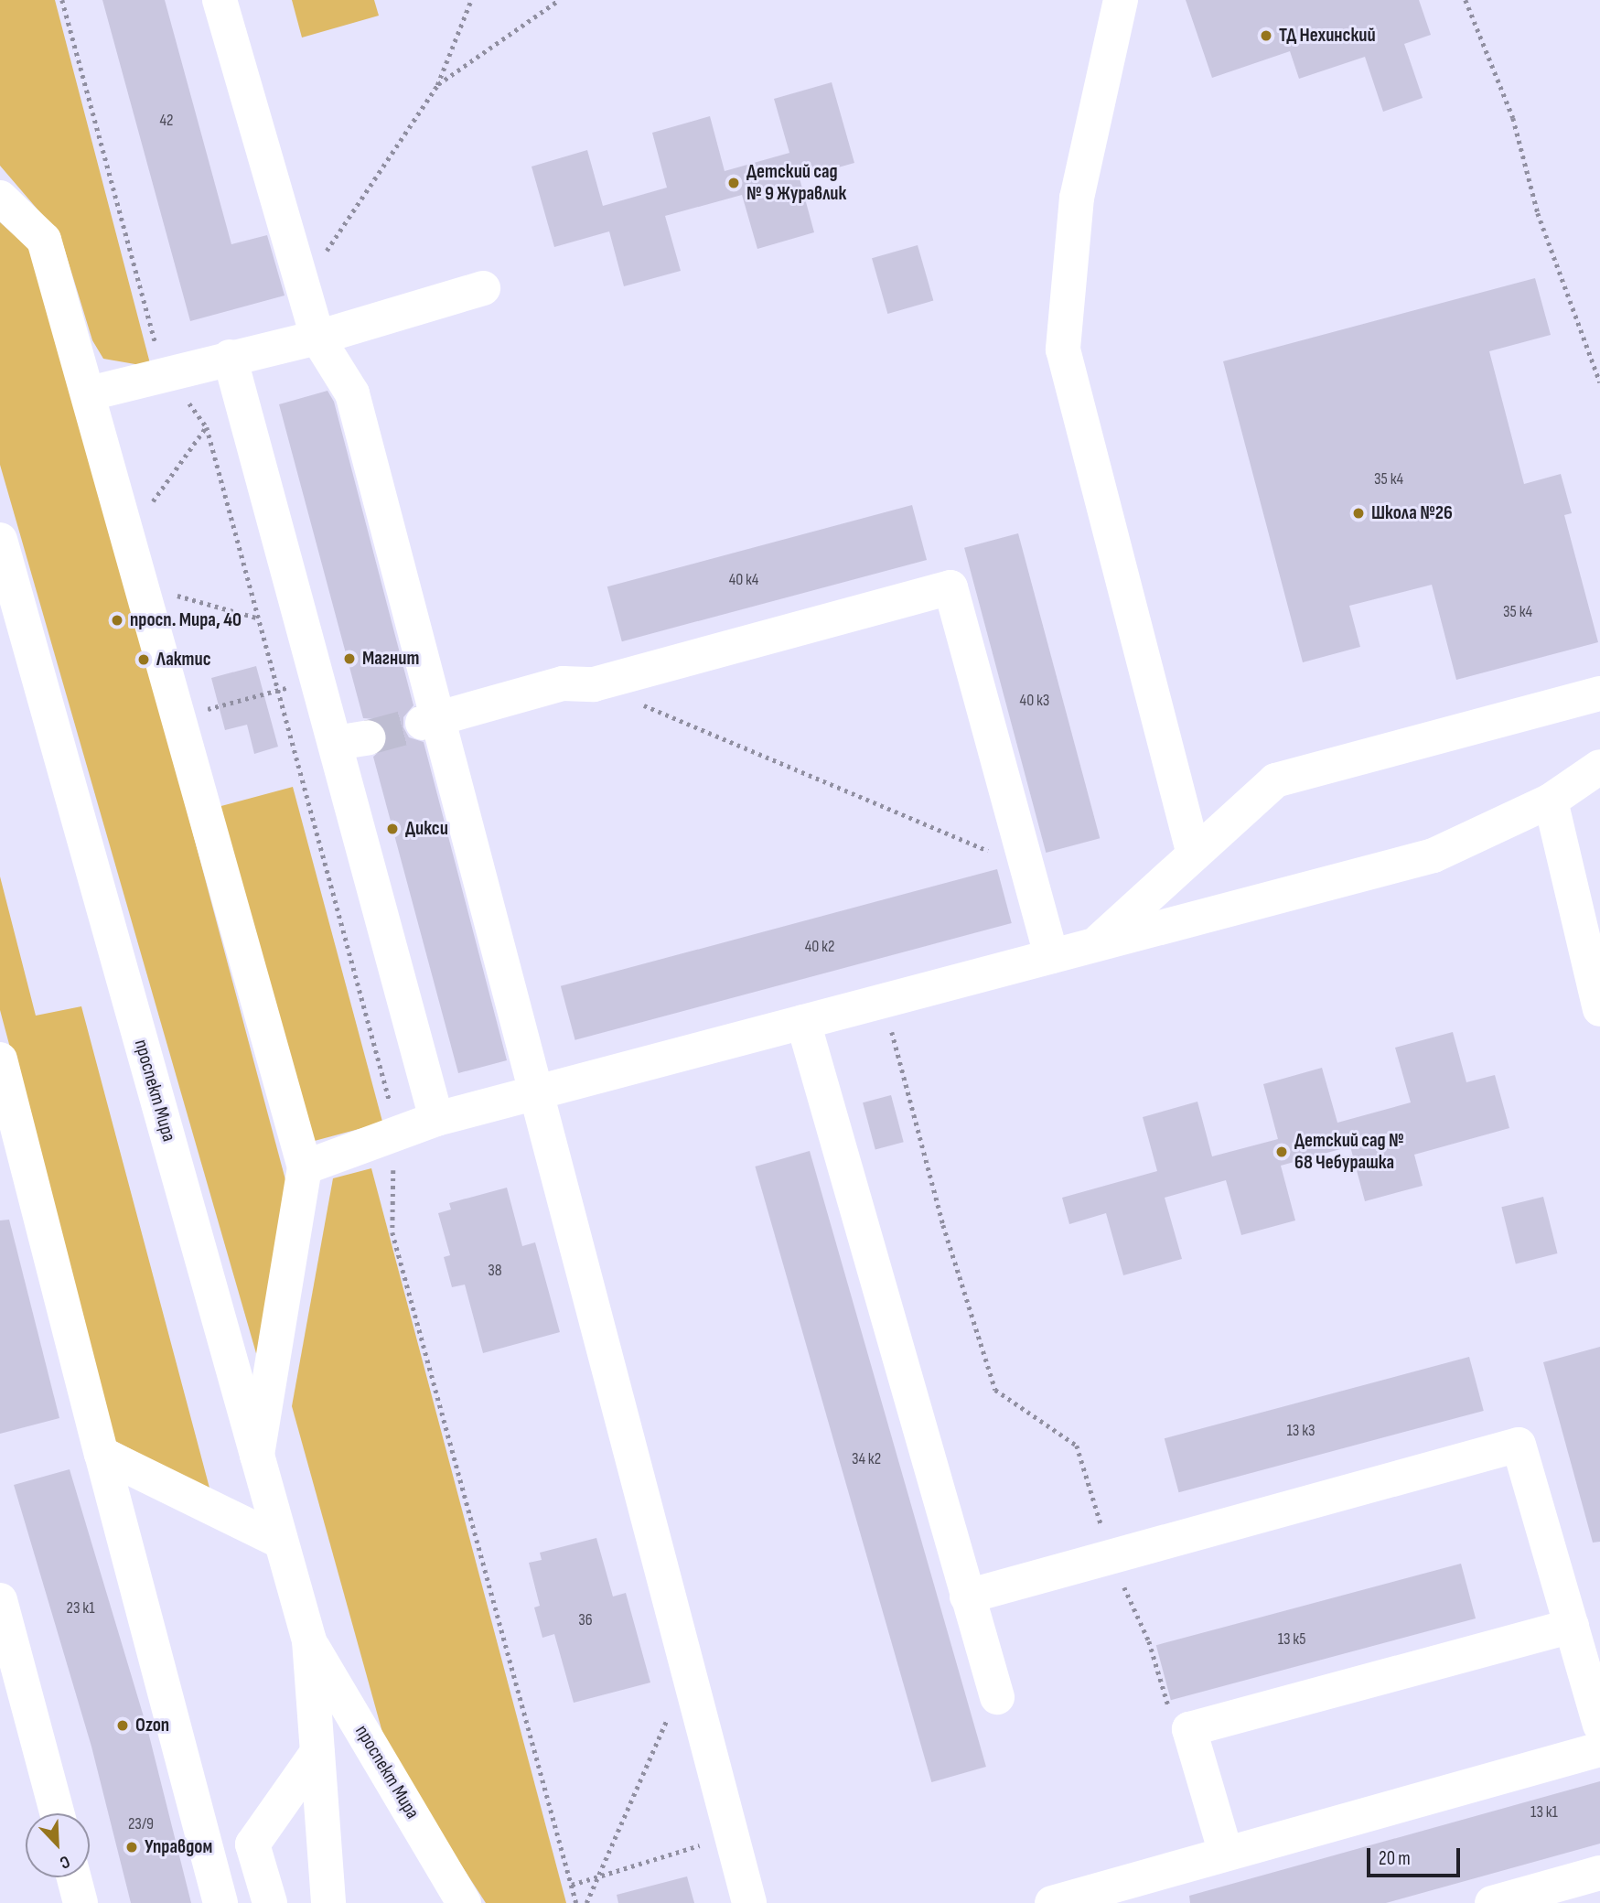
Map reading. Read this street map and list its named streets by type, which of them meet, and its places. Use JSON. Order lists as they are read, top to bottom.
{
  "streets": {
    "street": ["проспект Мира"]
  },
  "places": [
    "ТД Нехинский",
    "Детский сад № 9 Журавлик",
    "Школа №26",
    "просп. Мира, 40",
    "Магнит",
    "Лактис",
    "Дикси",
    "Детский сад № 68 Чебурашка",
    "Ozon",
    "Управдом"
  ],
  "house_numbers": [
    "42",
    "35 к4",
    "40 к4",
    "35 к4",
    "40 к3",
    "40 к2",
    "38",
    "13 к3",
    "34 к2",
    "23 к1",
    "36",
    "13 к5",
    "13 к1",
    "23/9"
  ],
  "scale_bar": "20 m",
  "north": "bottom right"
}
